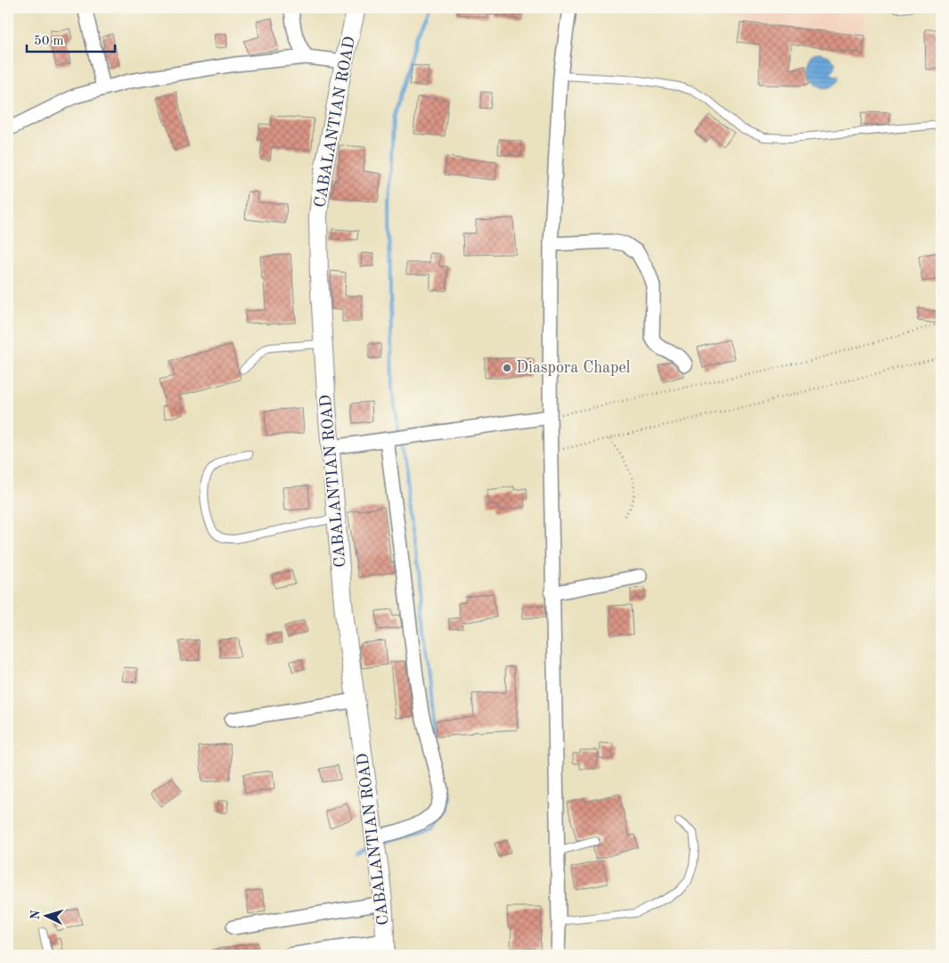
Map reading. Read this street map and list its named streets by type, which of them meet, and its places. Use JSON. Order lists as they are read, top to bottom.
{
  "streets": {
    "street": ["CABALANTIAN ROAD"]
  },
  "places": ["Diaspora Chapel"],
  "scale_bar": "50 m",
  "north": "left"
}
